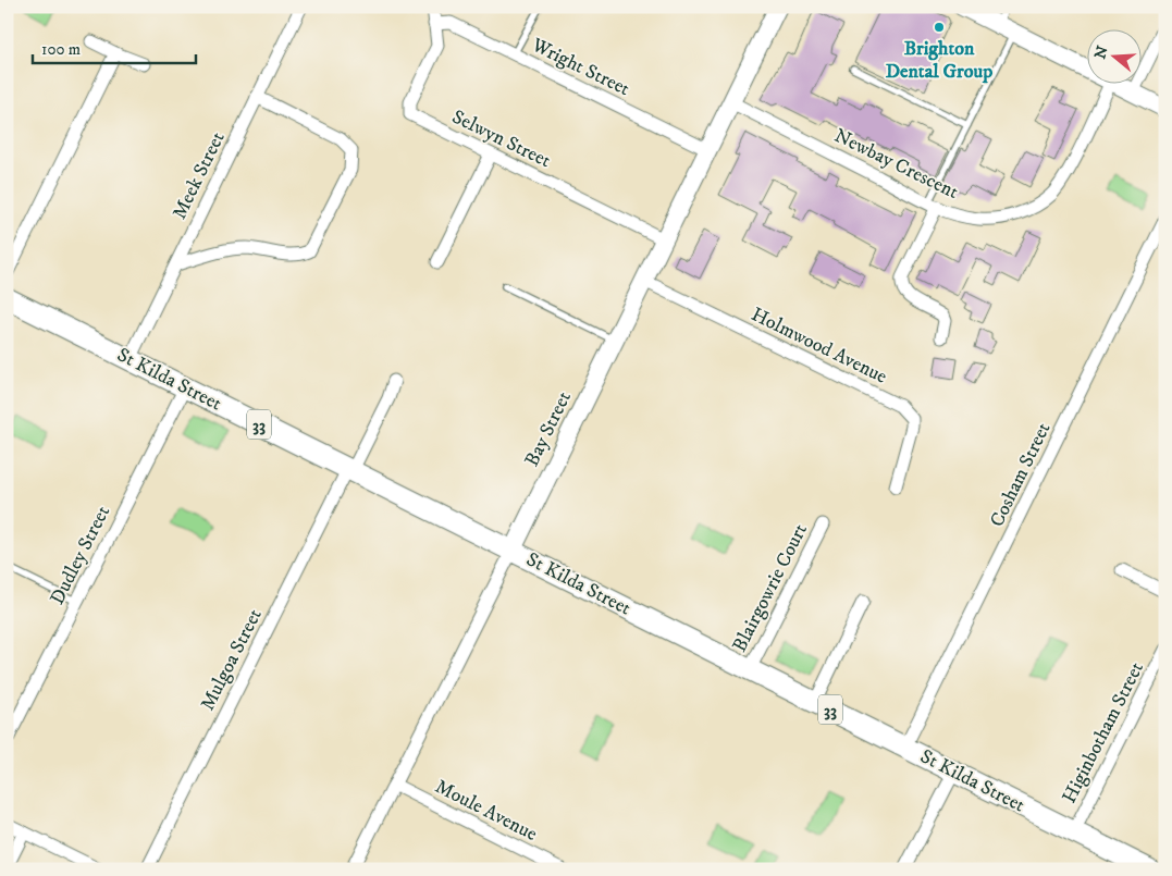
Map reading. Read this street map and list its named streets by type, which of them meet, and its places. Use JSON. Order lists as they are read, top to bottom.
{
  "streets": {
    "main road": ["St Kilda Street", "33"],
    "street": [
      "Wright Street",
      "Selwyn Street",
      "Newbay Crescent",
      "Meek Street",
      "Holmwood Avenue",
      "Bay Street",
      "Cosham Street",
      "Dudley Street",
      "Blairgowrie Court",
      "Mulgoa Street",
      "Higinbotham Street",
      "Moule Avenue"
    ]
  },
  "crossings": [
    ["Wright Street", "Selwyn Street"],
    ["Wright Street", "Bay Street"],
    ["Selwyn Street", "Bay Street"],
    ["Newbay Crescent", "Bay Street"],
    ["Meek Street", "St Kilda Street"],
    ["Holmwood Avenue", "Bay Street"],
    ["St Kilda Street", "Bay Street"],
    ["St Kilda Street", "Cosham Street"],
    ["St Kilda Street", "Dudley Street"],
    ["St Kilda Street", "Blairgowrie Court"],
    ["St Kilda Street", "Mulgoa Street"],
    ["St Kilda Street", "Higinbotham Street"],
    ["Bay Street", "Moule Avenue"]
  ],
  "places": ["Brighton Dental Group"],
  "scale_bar": "100 m",
  "north": "left"
}
